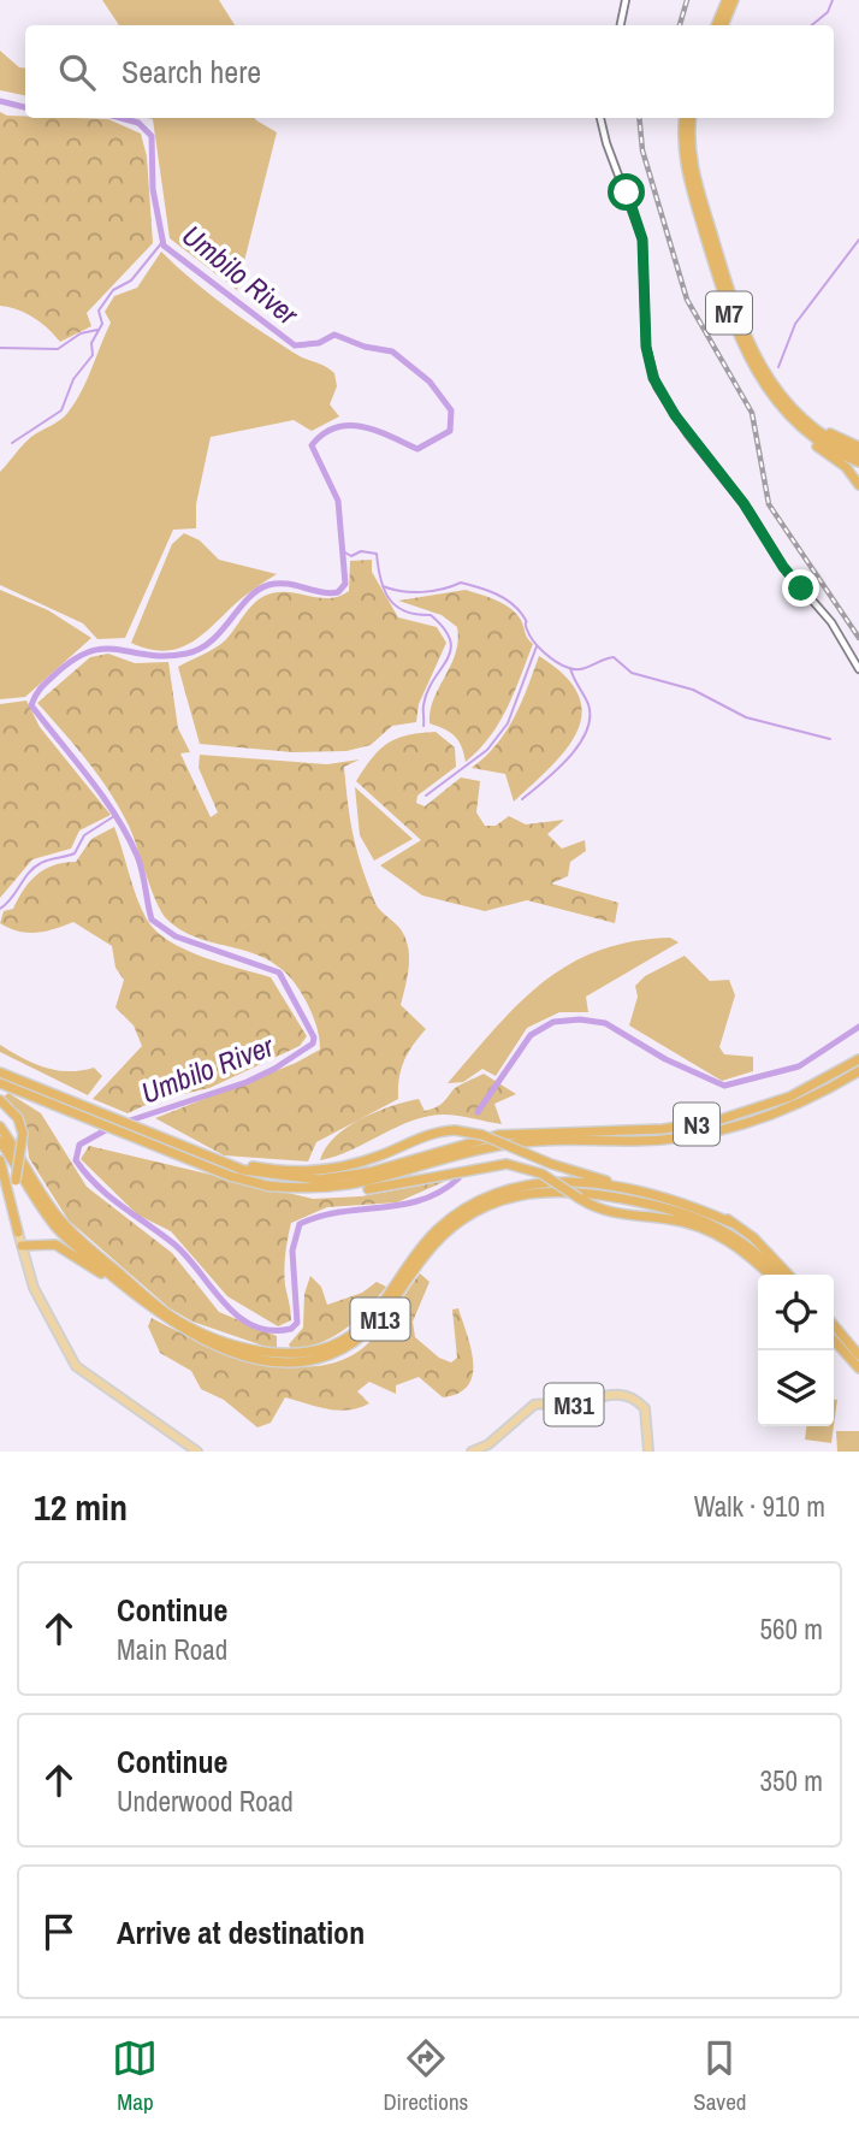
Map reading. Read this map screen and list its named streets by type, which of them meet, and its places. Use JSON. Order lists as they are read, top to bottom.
{
  "streets": {
    "highway": ["M7", "N3", "M13"],
    "main road": ["M31"]
  },
  "water": ["Umbilo River"],
  "page": {
    "search": "Search here",
    "heading": ["12 min", "Walk · 910 m"],
    "list": [
      ["Continue", "Main Road", "560 m"],
      ["Continue", "Underwood Road", "350 m"],
      "Arrive at destination"
    ],
    "nav": ["Map", "Directions", "Saved"]
  }
}
